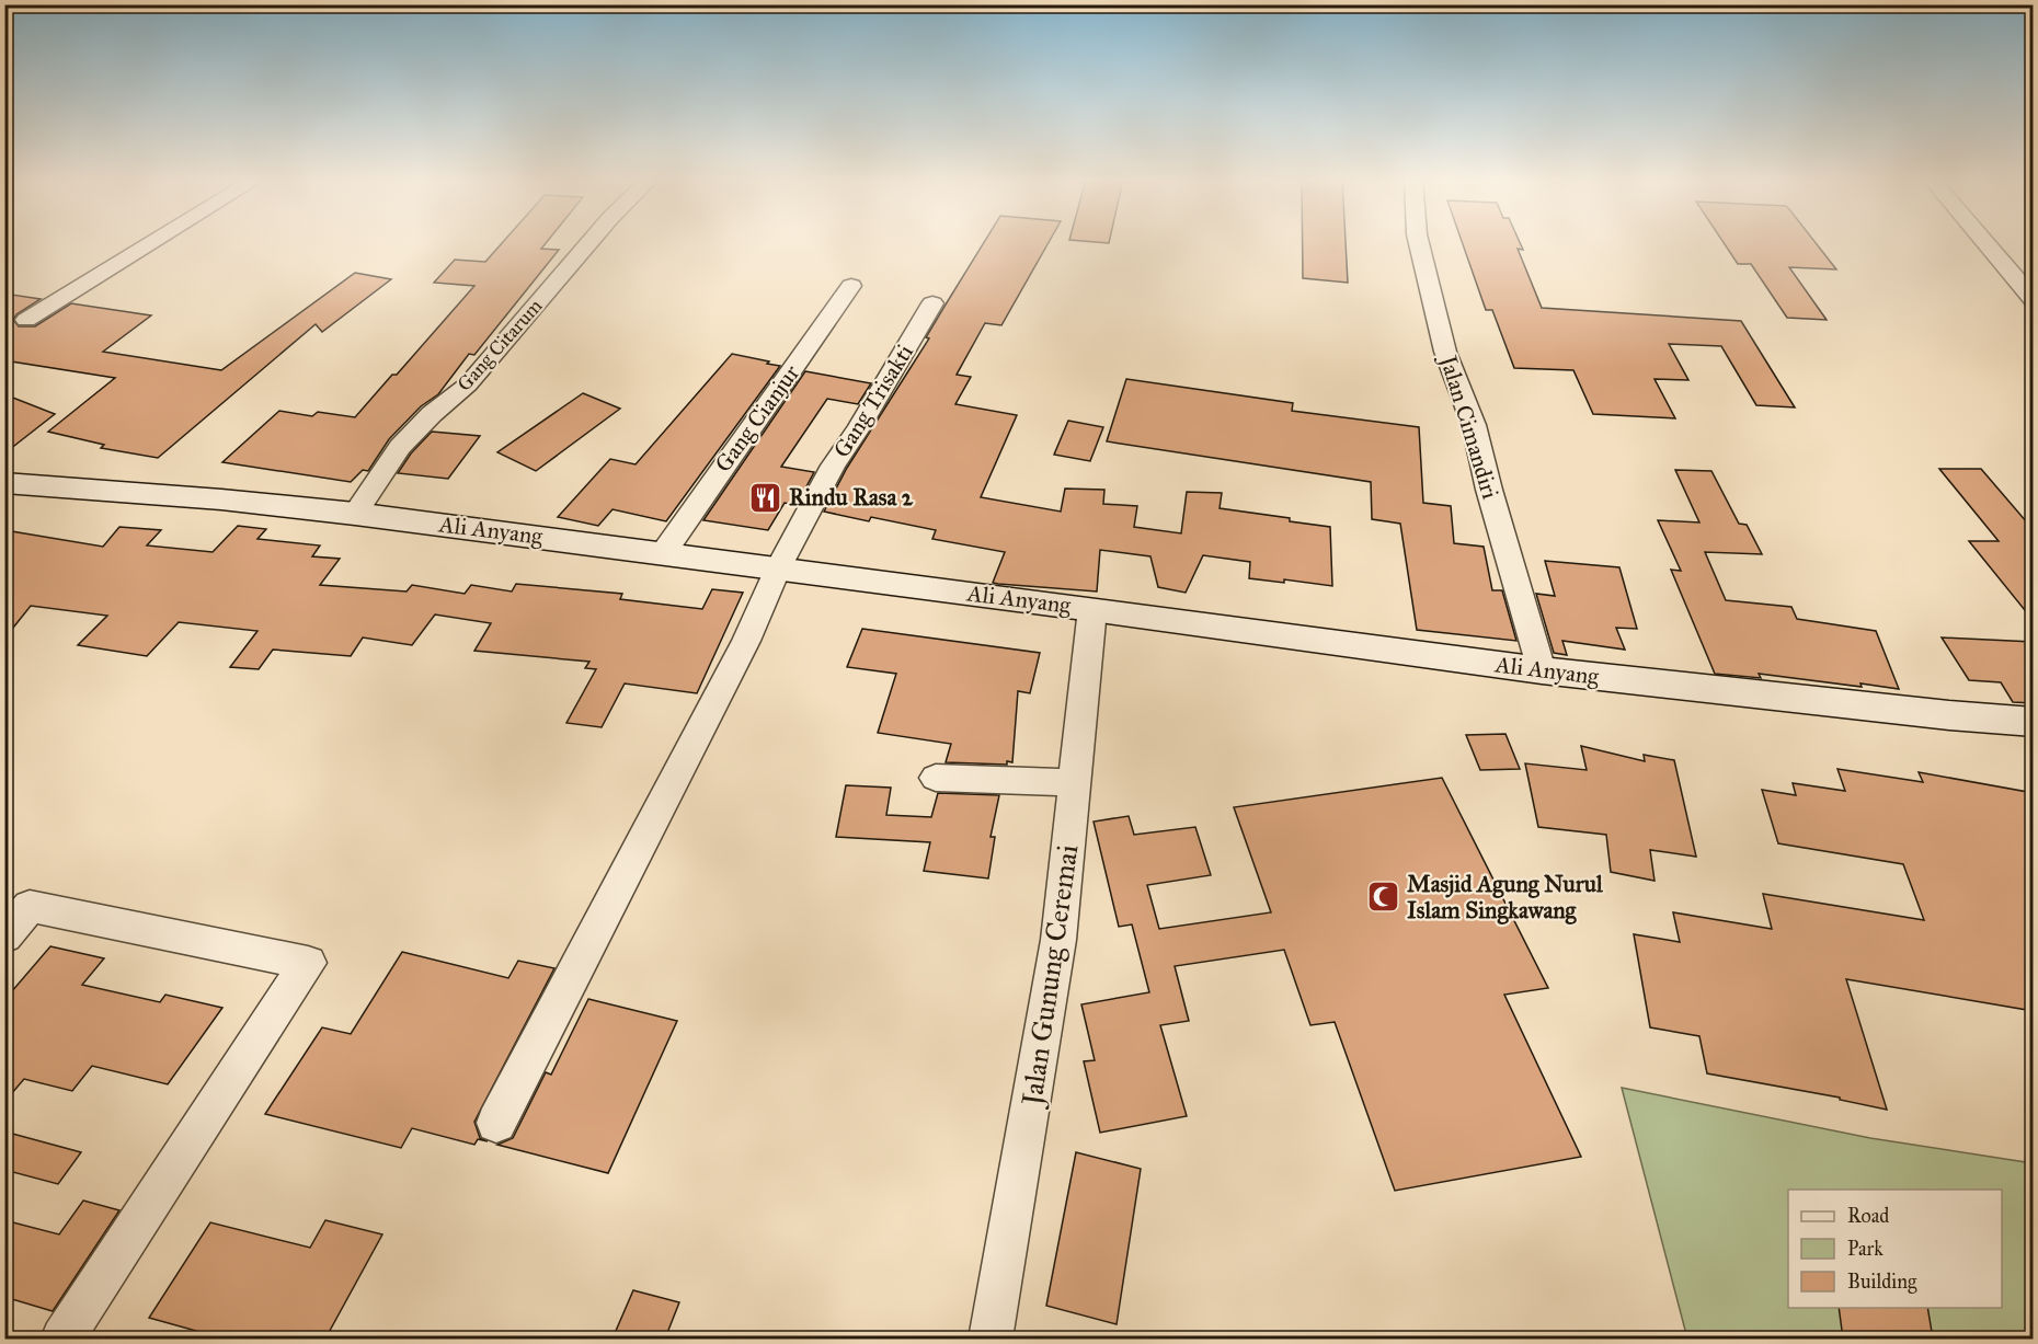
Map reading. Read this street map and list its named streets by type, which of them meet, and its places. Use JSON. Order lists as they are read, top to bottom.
{
  "streets": {
    "street": [
      "Gang Citarum",
      "Gang Trisakti",
      "Gang Cianjur",
      "Jalan Cimandiri",
      "Ali Anyang",
      "Jalan Gunung Ceremai"
    ]
  },
  "crossings": [
    ["Gang Citarum", "Ali Anyang"],
    ["Gang Trisakti", "Ali Anyang"],
    ["Gang Cianjur", "Ali Anyang"],
    ["Jalan Cimandiri", "Ali Anyang"],
    ["Ali Anyang", "Jalan Gunung Ceremai"]
  ],
  "places": {
    "restaurant": ["Rindu Rasa 2"],
    "mosque": ["Masjid Agung Nurul Islam Singkawang"]
  },
  "legend": ["Road", "Park", "Building"]
}
